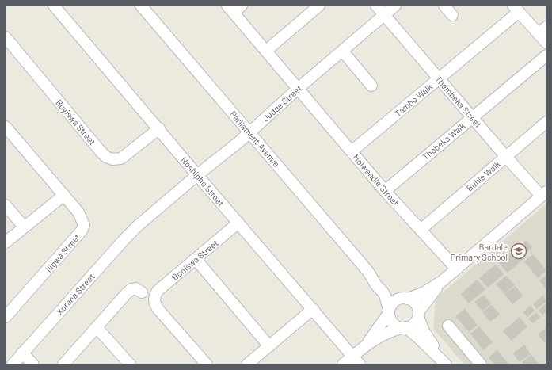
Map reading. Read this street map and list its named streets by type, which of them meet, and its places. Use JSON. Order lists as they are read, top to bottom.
{
  "streets": {
    "street": [
      "Tambo Walk",
      "Thembeka Street",
      "Judge Street",
      "Buyiswa Street",
      "Parliament Avenue",
      "Thobeka Walk",
      "Buhle Walk",
      "Nolwandle Street",
      "Noshipho Street",
      "Iligwa Street",
      "Boniswa Street",
      "Xorana Street"
    ]
  },
  "crossings": [
    ["Tambo Walk", "Thembeka Street"],
    ["Tambo Walk", "Nolwandle Street"],
    ["Thembeka Street", "Judge Street"],
    ["Thembeka Street", "Thobeka Walk"],
    ["Thembeka Street", "Buhle Walk"],
    ["Judge Street", "Parliament Avenue"],
    ["Judge Street", "Nolwandle Street"],
    ["Judge Street", "Noshipho Street"],
    ["Judge Street", "Xorana Street"],
    ["Buyiswa Street", "Noshipho Street"],
    ["Thobeka Walk", "Nolwandle Street"],
    ["Buhle Walk", "Nolwandle Street"],
    ["Noshipho Street", "Boniswa Street"]
  ],
  "places": {
    "school or university": ["Bardale Primary School"]
  }
}
